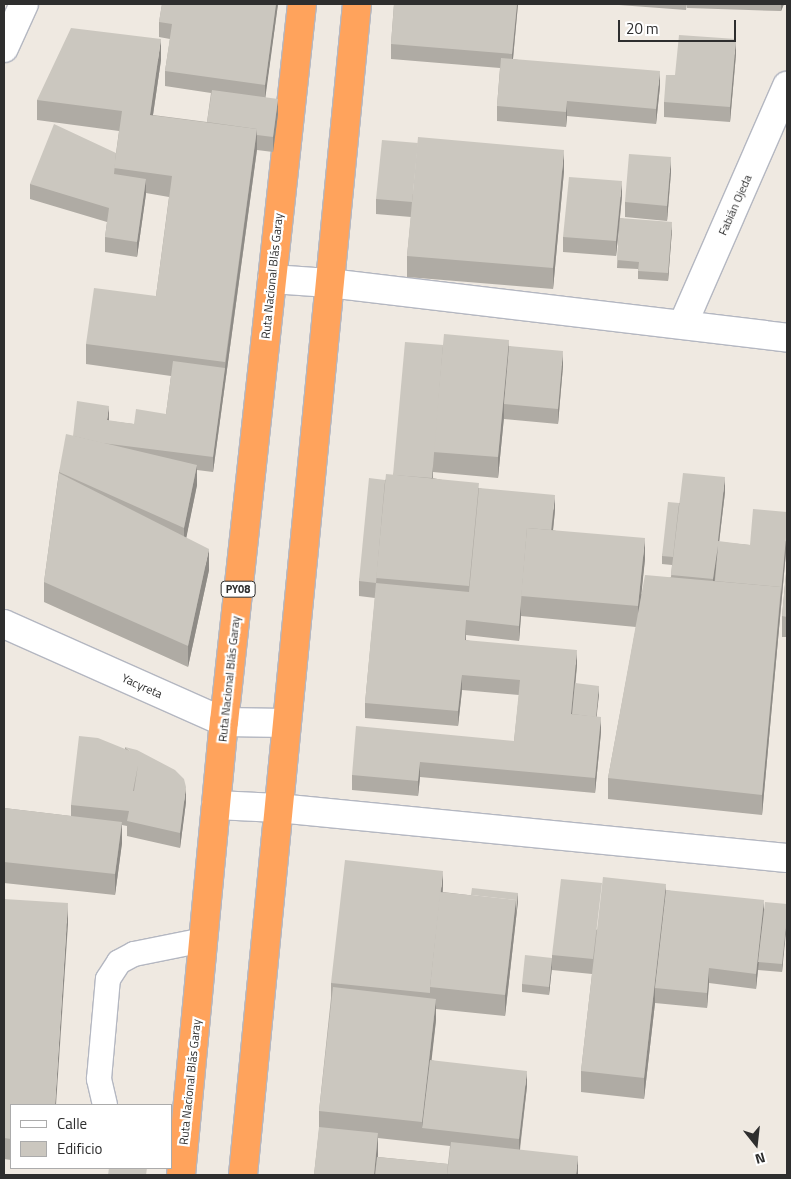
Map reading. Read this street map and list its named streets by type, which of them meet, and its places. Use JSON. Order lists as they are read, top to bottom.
{
  "streets": {
    "highway": ["Ruta Nacional Blás Garay", "PY08"],
    "street": ["Fabián Ojeda", "Yacyreta"]
  },
  "crossings": [
    ["Ruta Nacional Blás Garay", "Yacyreta"]
  ],
  "legend": ["Calle", "Edificio"],
  "scale_bar": "20 m",
  "north": "bottom"
}
